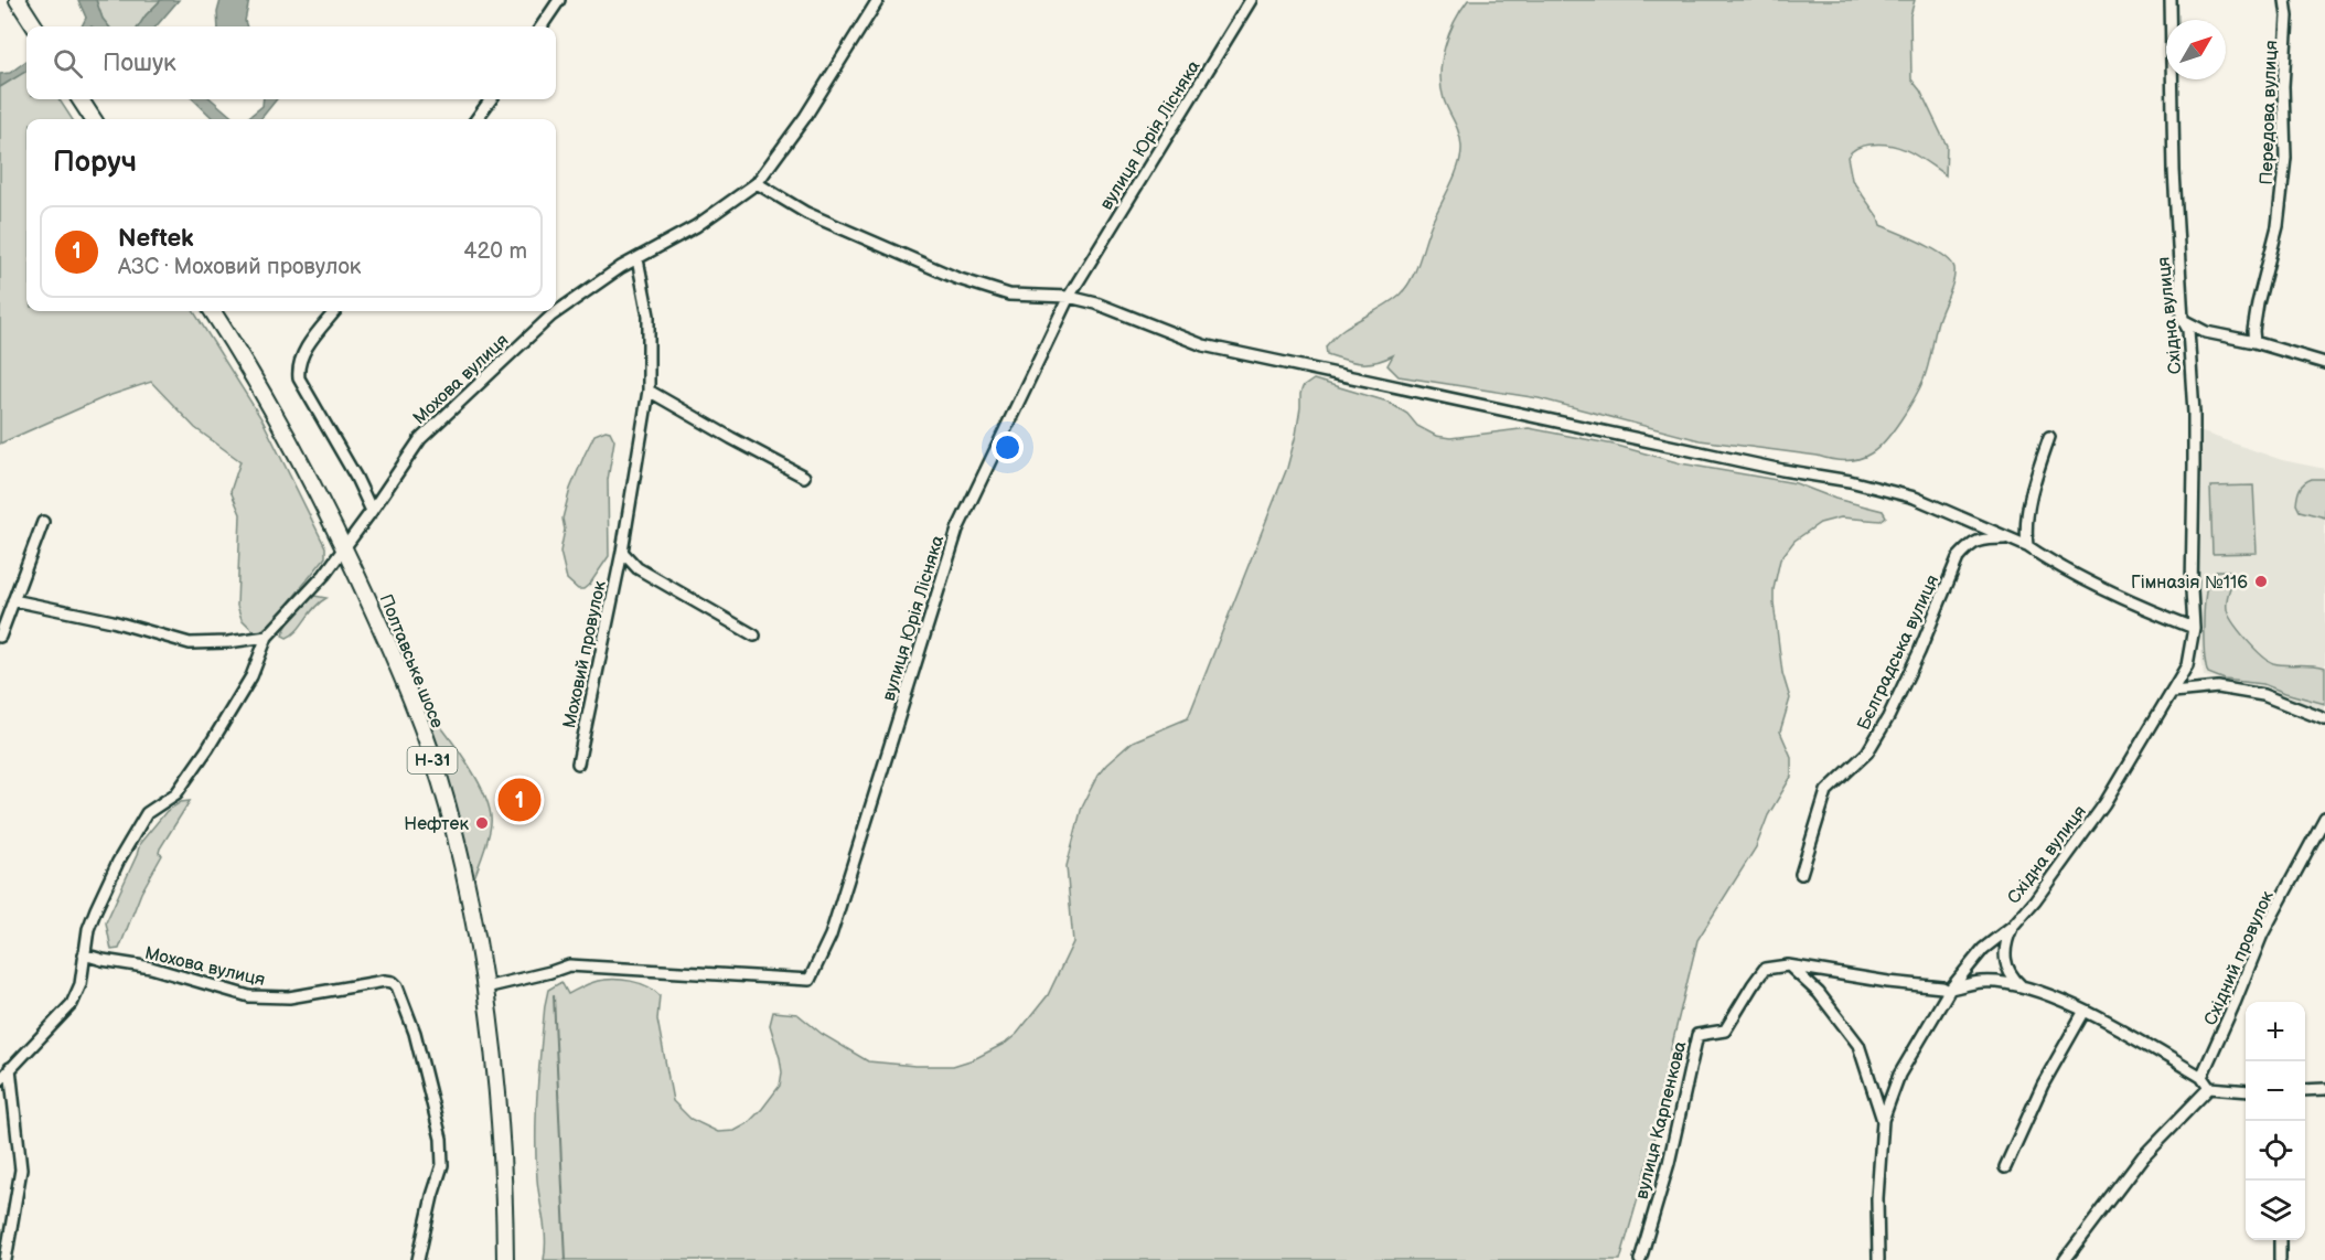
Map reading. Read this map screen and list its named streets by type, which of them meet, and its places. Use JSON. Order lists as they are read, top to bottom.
{
  "streets": {
    "main road": ["Полтавське шосе", "Н-31"],
    "street": [
      "Передова вулиця",
      "вулиця Юрія Лісняка",
      "Східна вулиця",
      "Мохова вулиця",
      "Бєлградська вулиця",
      "Моховий провулок",
      "Східний провулок",
      "вулиця Карпенкова"
    ]
  },
  "crossings": [
    ["вулиця Юрія Лісняка", "Полтавське шосе"],
    ["Східна вулиця", "вулиця Карпенкова"],
    ["Мохова вулиця", "Моховий провулок"],
    ["Мохова вулиця", "Полтавське шосе"]
  ],
  "places": ["Гімназія №116", "Нефтек"],
  "north": "top right",
  "page": {
    "search": "Пошук",
    "heading": "Поруч",
    "list": [
      {
        "mark": "1",
        "name": "Neftek",
        "note": "АЗС · Моховий провулок",
        "value": "420 m"
      }
    ],
    "pins": "1",
    "map_buttons": ["+", "−"]
  }
}
